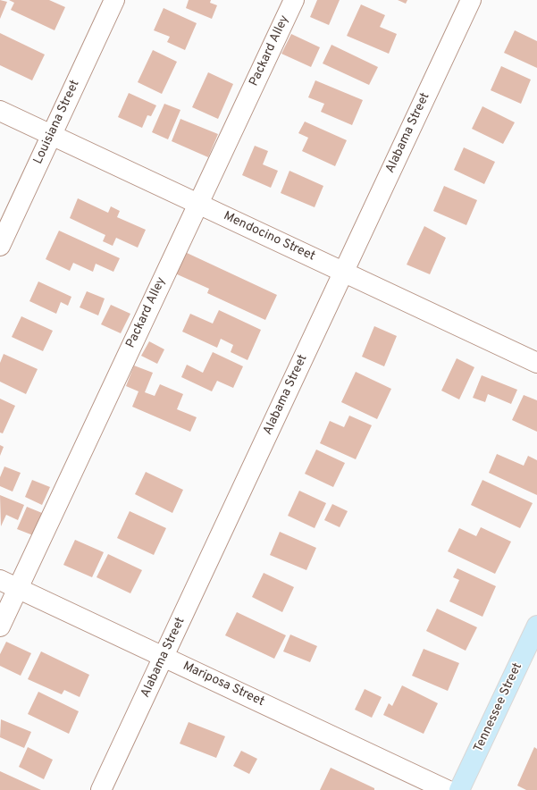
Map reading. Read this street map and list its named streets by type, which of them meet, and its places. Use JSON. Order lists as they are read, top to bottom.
{
  "streets": {
    "main road": ["Tennessee Street"],
    "street": [
      "Packard Alley",
      "Louisiana Street",
      "Alabama Street",
      "Mendocino Street",
      "Mariposa Street"
    ]
  },
  "crossings": [
    ["Packard Alley", "Mendocino Street"],
    ["Packard Alley", "Mariposa Street"],
    ["Louisiana Street", "Mendocino Street"],
    ["Alabama Street", "Mendocino Street"],
    ["Alabama Street", "Mariposa Street"]
  ]
}
